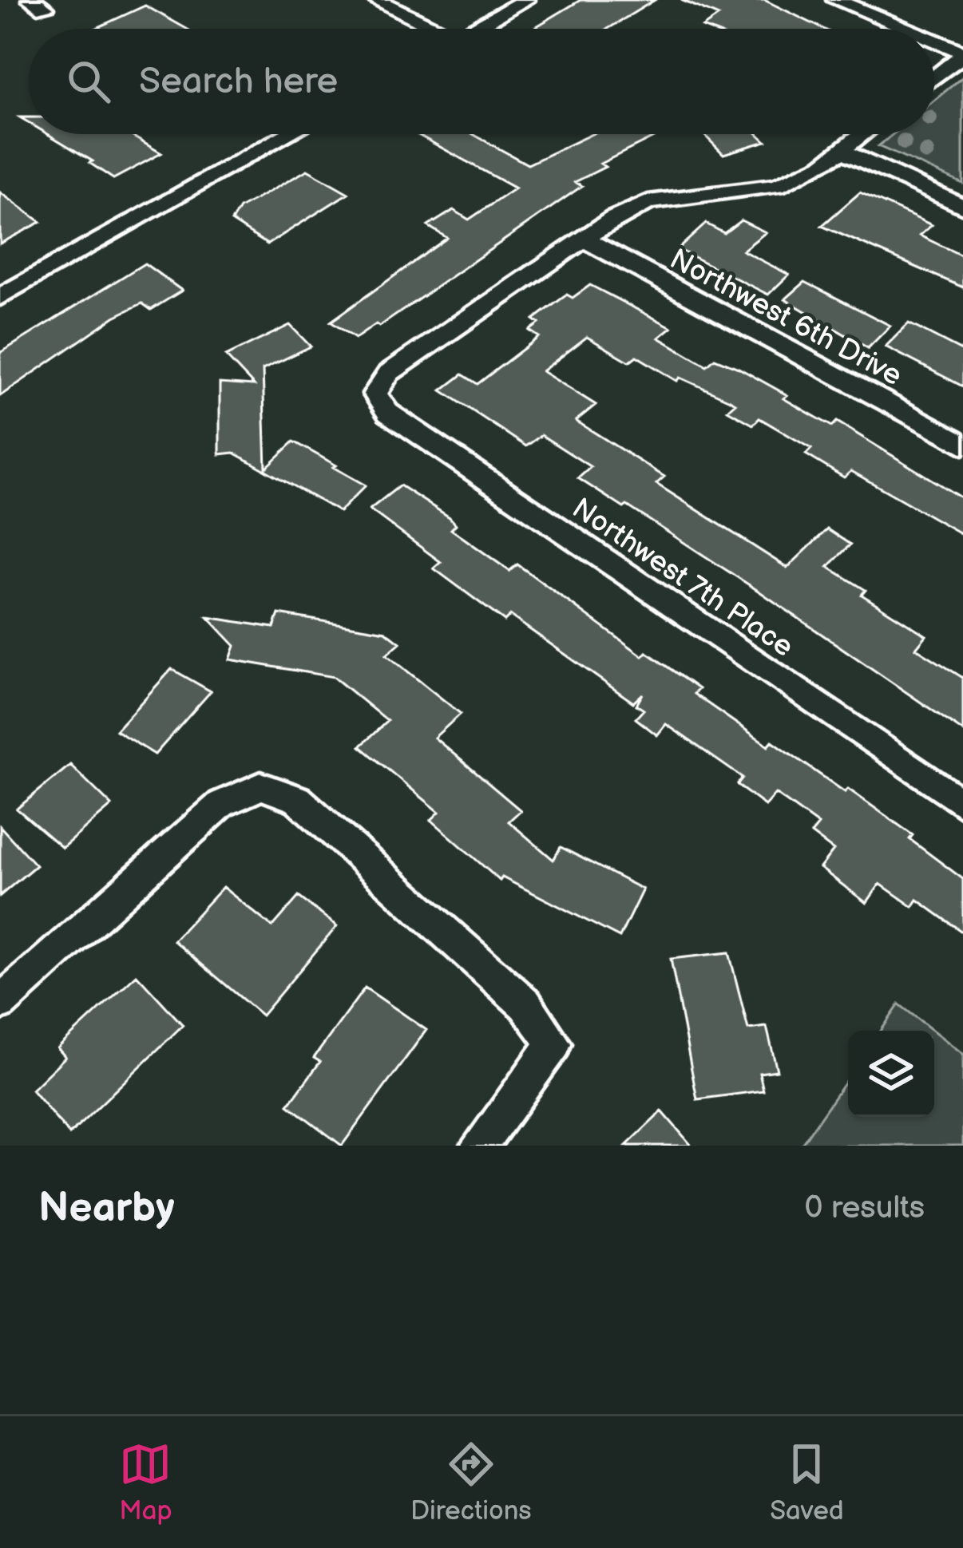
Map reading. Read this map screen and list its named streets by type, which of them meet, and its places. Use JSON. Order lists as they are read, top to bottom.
{
  "streets": {
    "street": ["Northwest 6th Drive", "Northwest 7th Place"]
  },
  "crossings": [
    ["Northwest 6th Drive", "Northwest 7th Place"]
  ],
  "page": {
    "search": "Search here",
    "heading": ["Nearby", "0 results"],
    "nav": ["Map", "Directions", "Saved"]
  }
}
